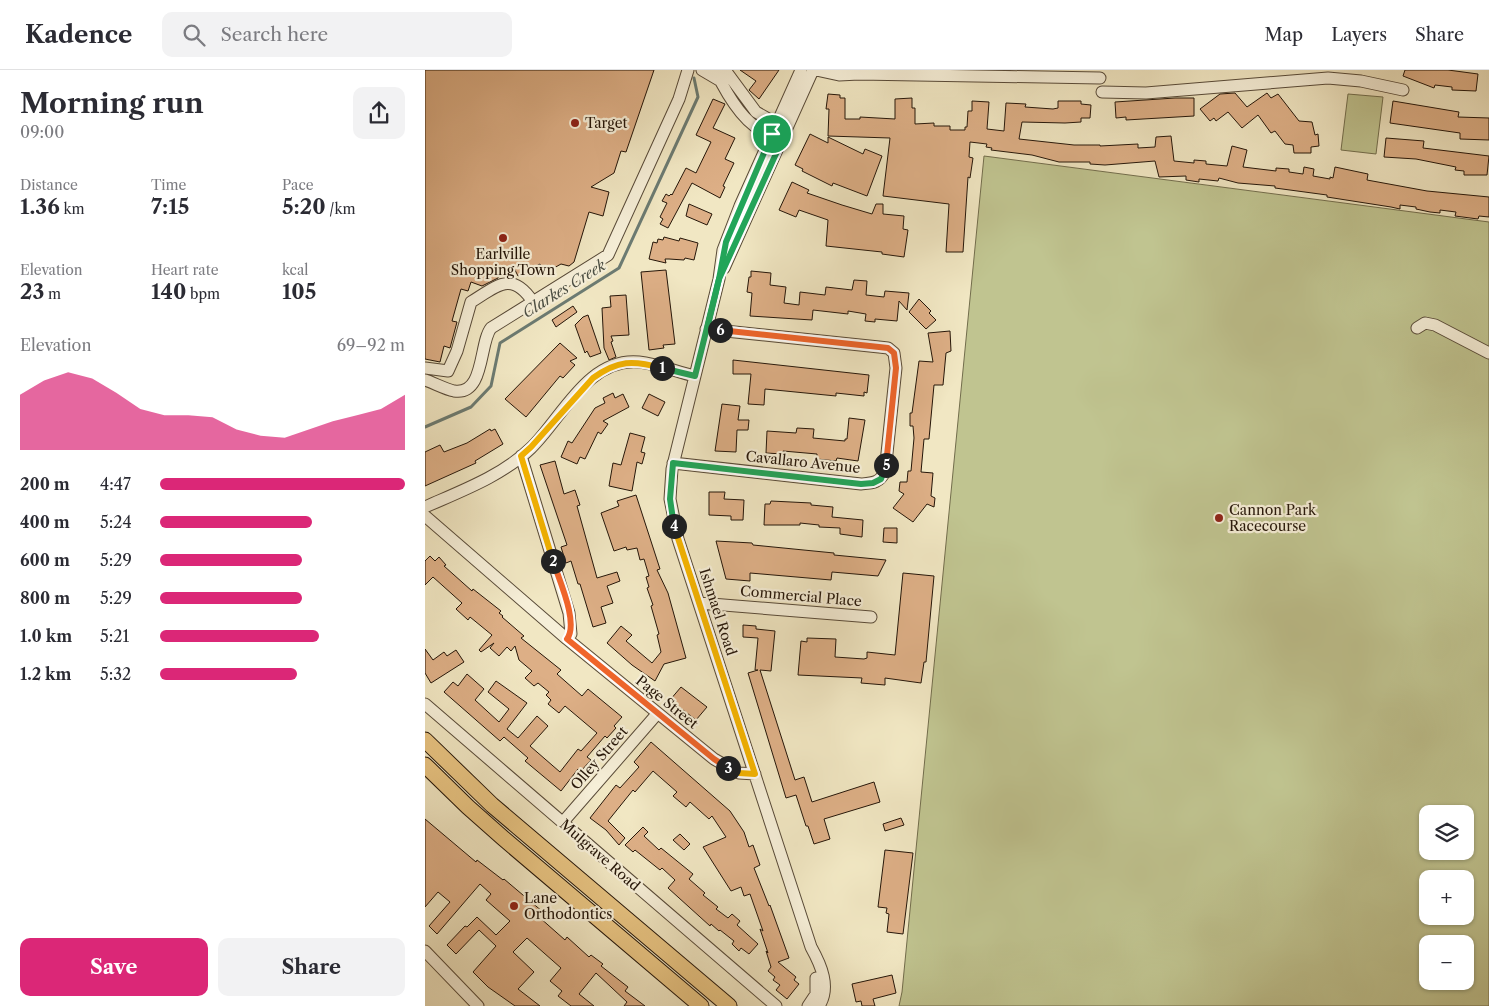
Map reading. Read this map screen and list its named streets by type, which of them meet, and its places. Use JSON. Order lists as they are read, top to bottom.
{
  "streets": {
    "street": [
      "Cavallaro Avenue",
      "Commercial Place",
      "Ishmael Road",
      "Page Street",
      "Olley Street",
      "Mulgrave Road"
    ]
  },
  "crossings": [
    ["Cavallaro Avenue", "Ishmael Road"],
    ["Commercial Place", "Ishmael Road"],
    ["Ishmael Road", "Page Street"],
    ["Page Street", "Olley Street"],
    ["Olley Street", "Mulgrave Road"]
  ],
  "water": ["Clarkes Creek"],
  "places": [
    "Target",
    "Earlville Shopping Town",
    "Cannon Park Racecourse",
    "Lane Orthodontics"
  ],
  "page": {
    "header": "Kadence",
    "search": "Search here",
    "nav": ["Map", "Layers", "Share"],
    "heading": ["Morning run", "09:00"],
    "stats": [
      ["Distance", "1.36 km"],
      ["Time", "7:15"],
      ["Pace", "5:20 /km"],
      ["Elevation", "23 m"],
      ["Heart rate", "140 bpm"],
      ["kcal", "105"]
    ],
    "pins": [
      "6",
      "1",
      "5",
      "4",
      "2",
      "3"
    ],
    "chart": ["Elevation", "69–92 m"],
    "list": [
      {
        "name": "200 m",
        "note": "4:47"
      },
      {
        "name": "400 m",
        "note": "5:24"
      },
      {
        "name": "600 m",
        "note": "5:29"
      },
      {
        "name": "800 m",
        "note": "5:29"
      },
      {
        "name": "1.0 km",
        "note": "5:21"
      },
      {
        "name": "1.2 km",
        "note": "5:32"
      }
    ],
    "map_buttons": ["+", "−"],
    "buttons": ["Save", "Share"]
  }
}
